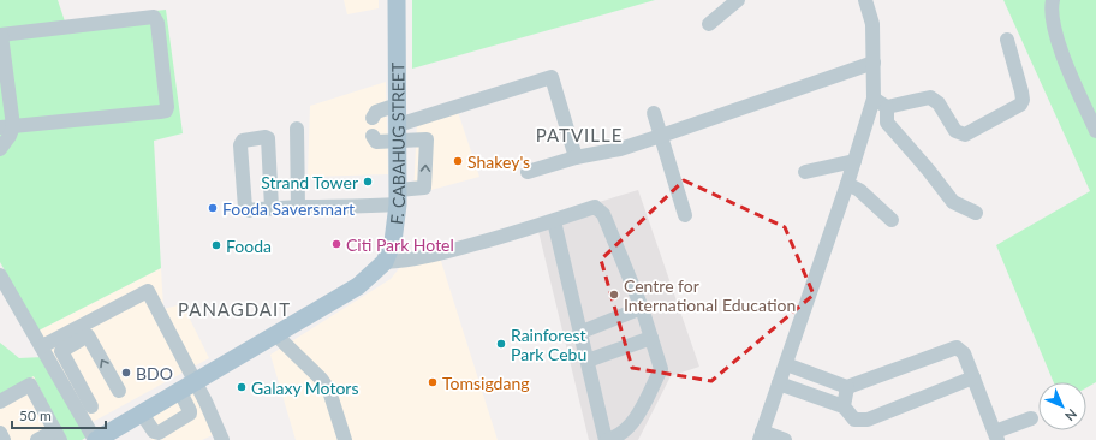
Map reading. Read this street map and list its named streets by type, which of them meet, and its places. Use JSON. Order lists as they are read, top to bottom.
{
  "streets": {
    "main road": ["F. CABAHUG STREET"]
  },
  "districts": ["PATVILLE", "PANAGDAIT"],
  "places": [
    "Shakey's",
    "Strand Tower",
    "Fooda Saversmart",
    "Citi Park Hotel",
    "Fooda",
    "Centre for International Education",
    "Rainforest Park Cebu",
    "BDO",
    "Tomsigdang",
    "Galaxy Motors"
  ],
  "scale_bar": "50 m",
  "north": "bottom right"
}
